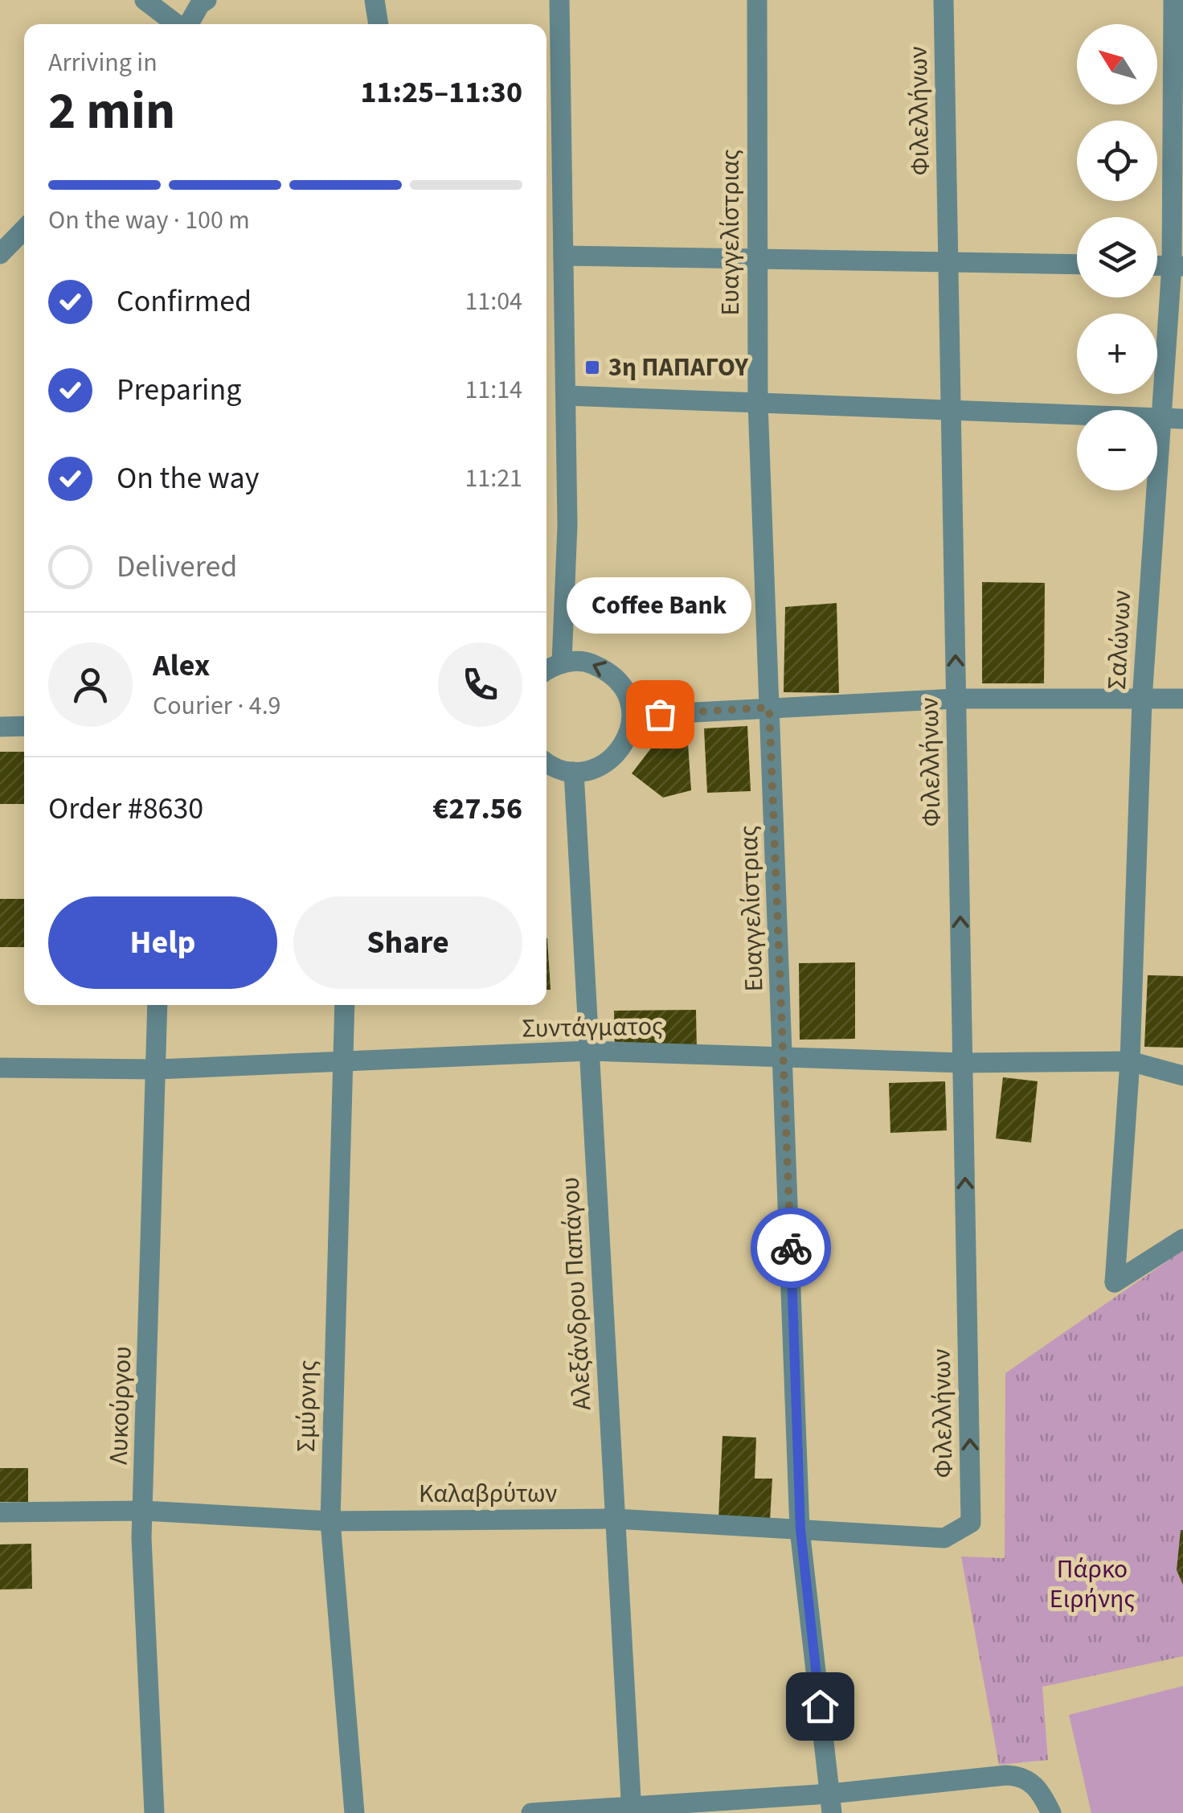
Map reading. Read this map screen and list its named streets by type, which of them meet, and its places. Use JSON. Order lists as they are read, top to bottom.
{
  "streets": {
    "street": [
      "Φιλελλήνων",
      "Ευαγγελίστριας",
      "Σαλώνων",
      "Συντάγματος",
      "Αλεξάνδρου Παπάγου",
      "Λυκούργου",
      "Σμύρνης",
      "Καλαβρύτων"
    ]
  },
  "crossings": [
    ["Φιλελλήνων", "Συντάγματος"],
    ["Φιλελλήνων", "Καλαβρύτων"],
    ["Ευαγγελίστριας", "Συντάγματος"],
    ["Ευαγγελίστριας", "Καλαβρύτων"],
    ["Σαλώνων", "Συντάγματος"],
    ["Συντάγματος", "Αλεξάνδρου Παπάγου"],
    ["Συντάγματος", "Λυκούργου"],
    ["Συντάγματος", "Σμύρνης"],
    ["Αλεξάνδρου Παπάγου", "Καλαβρύτων"],
    ["Λυκούργου", "Καλαβρύτων"],
    ["Σμύρνης", "Καλαβρύτων"]
  ],
  "one_way": ["Φιλελλήνων"],
  "parks": ["Πάρκο Ειρήνης"],
  "places": {
    "transit": ["3η ΠΑΠΑΓΟΥ"],
    "other": ["Coffee Bank"]
  },
  "north": "top left",
  "page": {
    "map_buttons": ["+", "−"],
    "heading": ["2 min", "Arriving in", "11:25–11:30"],
    "panel": [
      "Alex",
      "Courier · 4.9",
      "Order #8630",
      "€27.56"
    ],
    "bar": "On the way · 100 m",
    "list": [
      ["Confirmed", "11:04"],
      ["Preparing", "11:14"],
      ["On the way", "11:21"],
      "Delivered"
    ],
    "bubble": "Coffee Bank",
    "buttons": ["Help", "Share"]
  }
}
